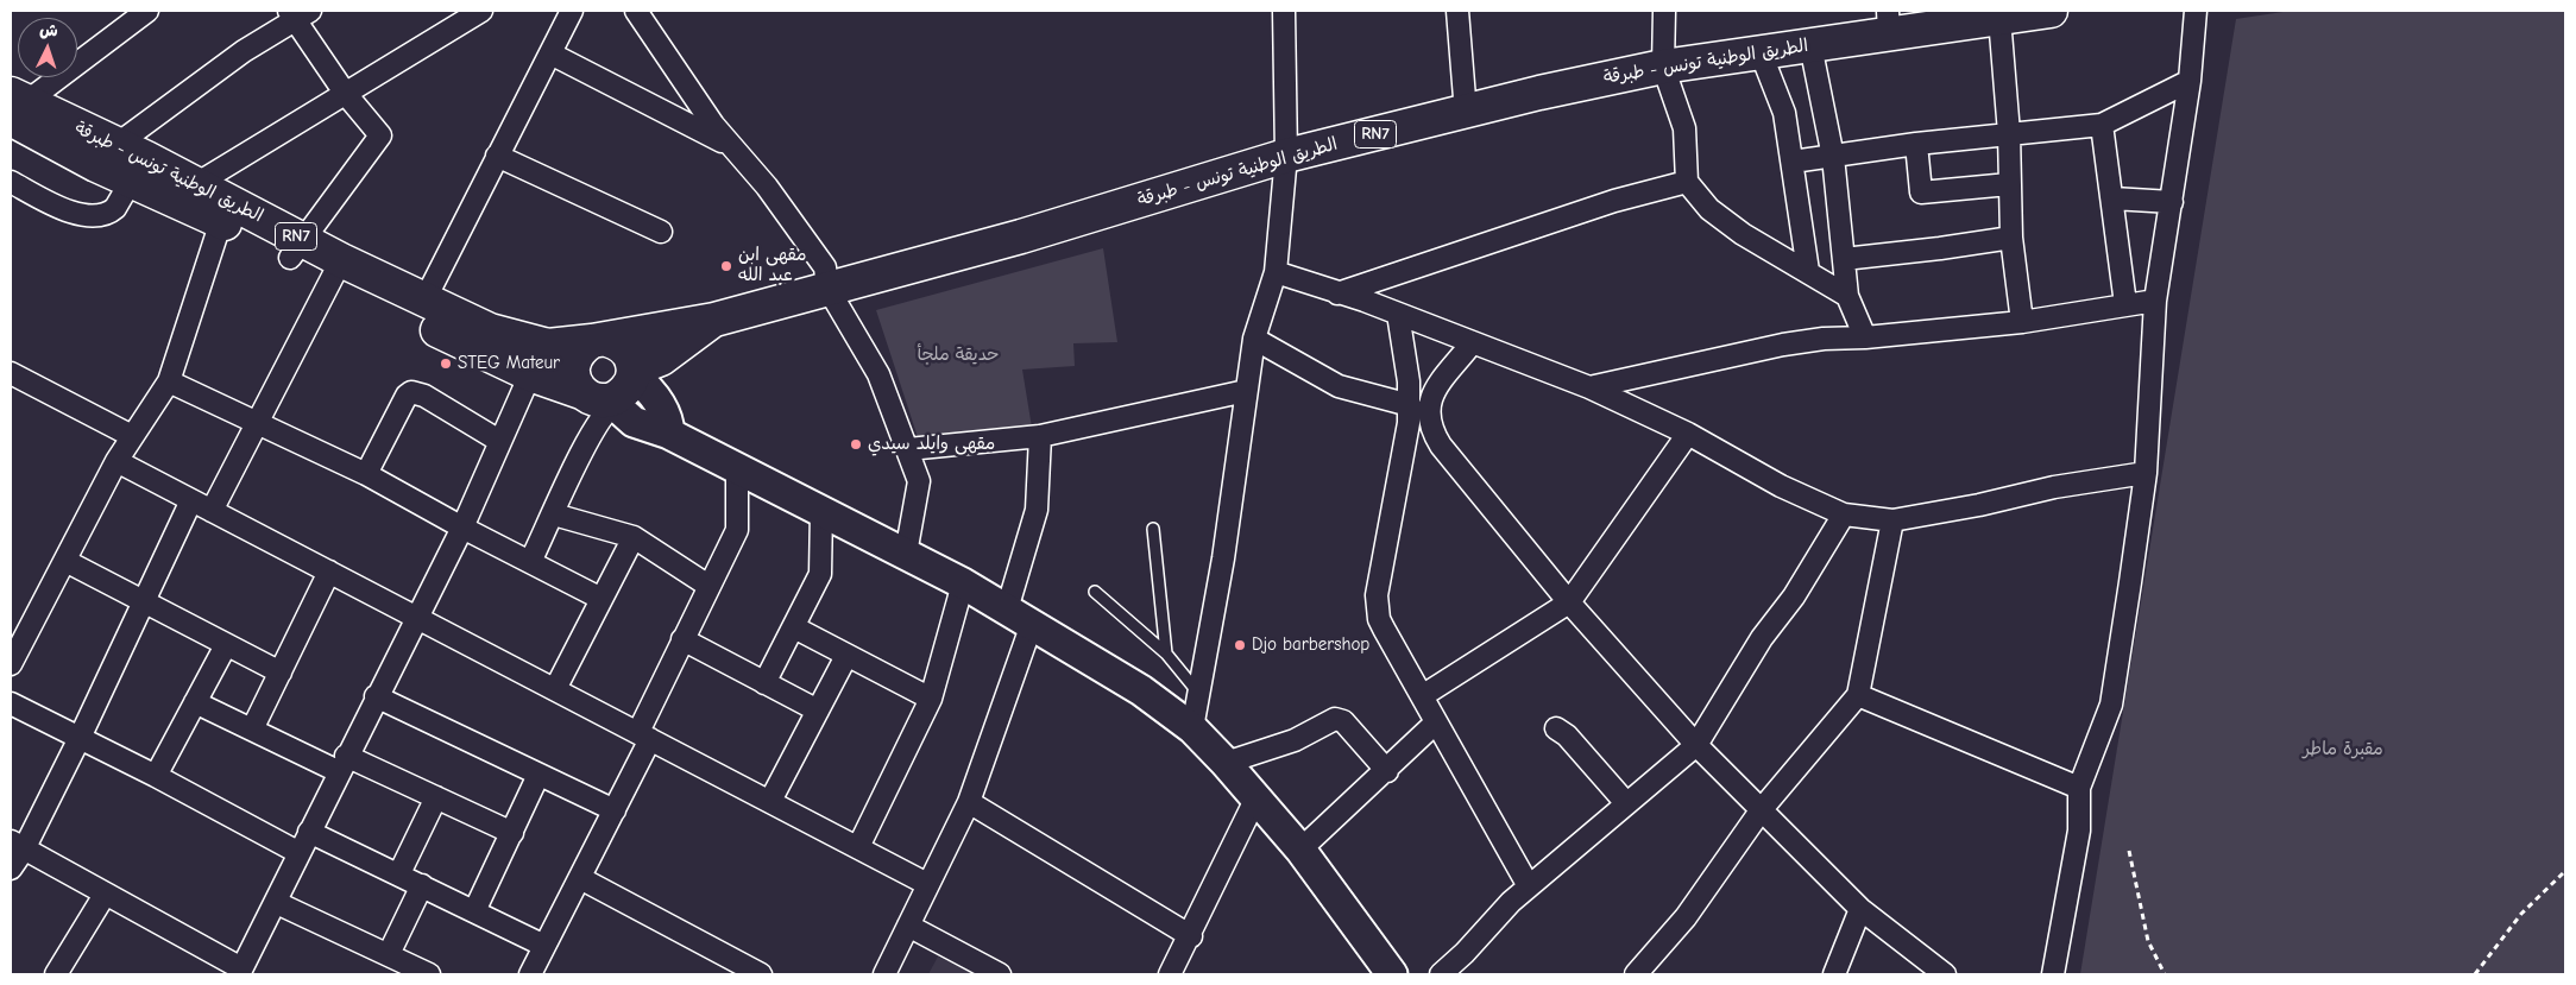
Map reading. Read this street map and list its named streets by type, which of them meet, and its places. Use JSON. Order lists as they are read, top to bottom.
{
  "streets": {
    "main road": ["الطريق الوطنية تونس - طبرقة", "RN7"]
  },
  "parks": ["حديقة ملجأ", "مقبرة ماطر"],
  "places": [
    "مقهى ابن عبد الله",
    "STEG Mateur",
    "مقهى وايلد سيدي",
    "Djo barbershop"
  ],
  "north": "top"
}
